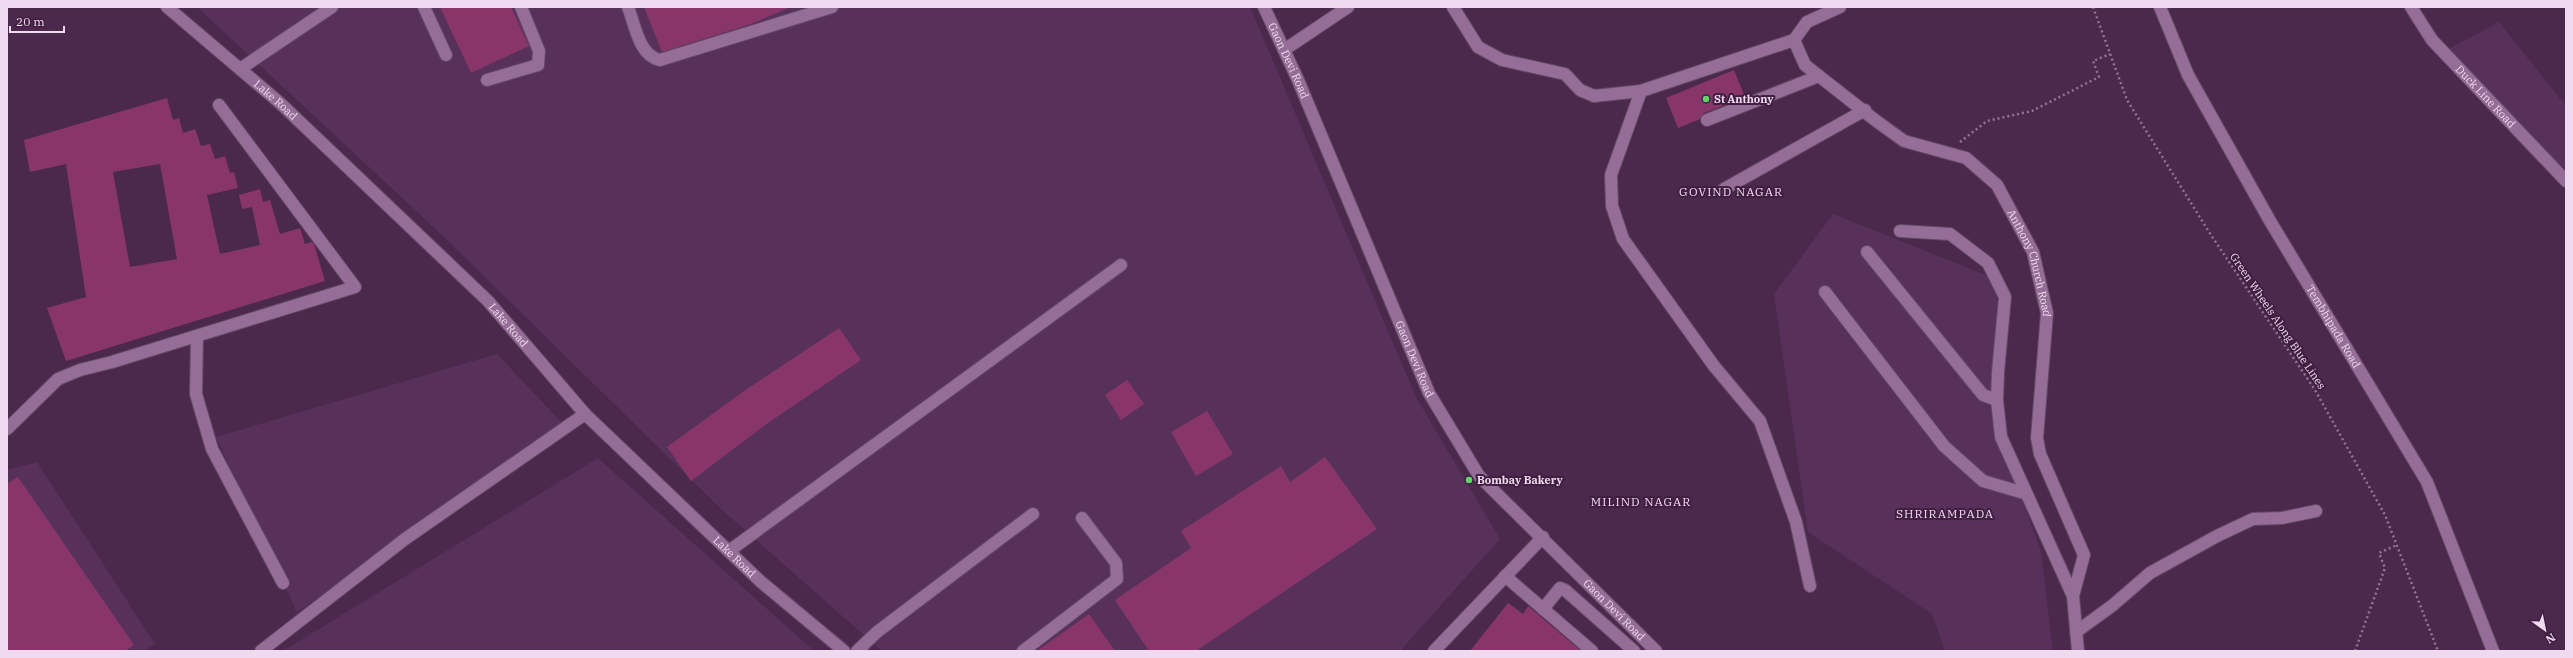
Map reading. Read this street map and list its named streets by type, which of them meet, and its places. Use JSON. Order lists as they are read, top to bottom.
{
  "streets": {
    "street": [
      "Gaon Devi Road",
      "Duck Line Road",
      "Lake Road",
      "Anthony Church Road",
      "Tembhipada Road"
    ],
    "path": ["Green Wheels Along Blue Lines"]
  },
  "districts": ["GOVIND NAGAR", "MILIND NAGAR", "SHRIRAMPADA"],
  "places": ["St Anthony", "Bombay Bakery"],
  "scale_bar": "20 m",
  "north": "bottom right"
}
